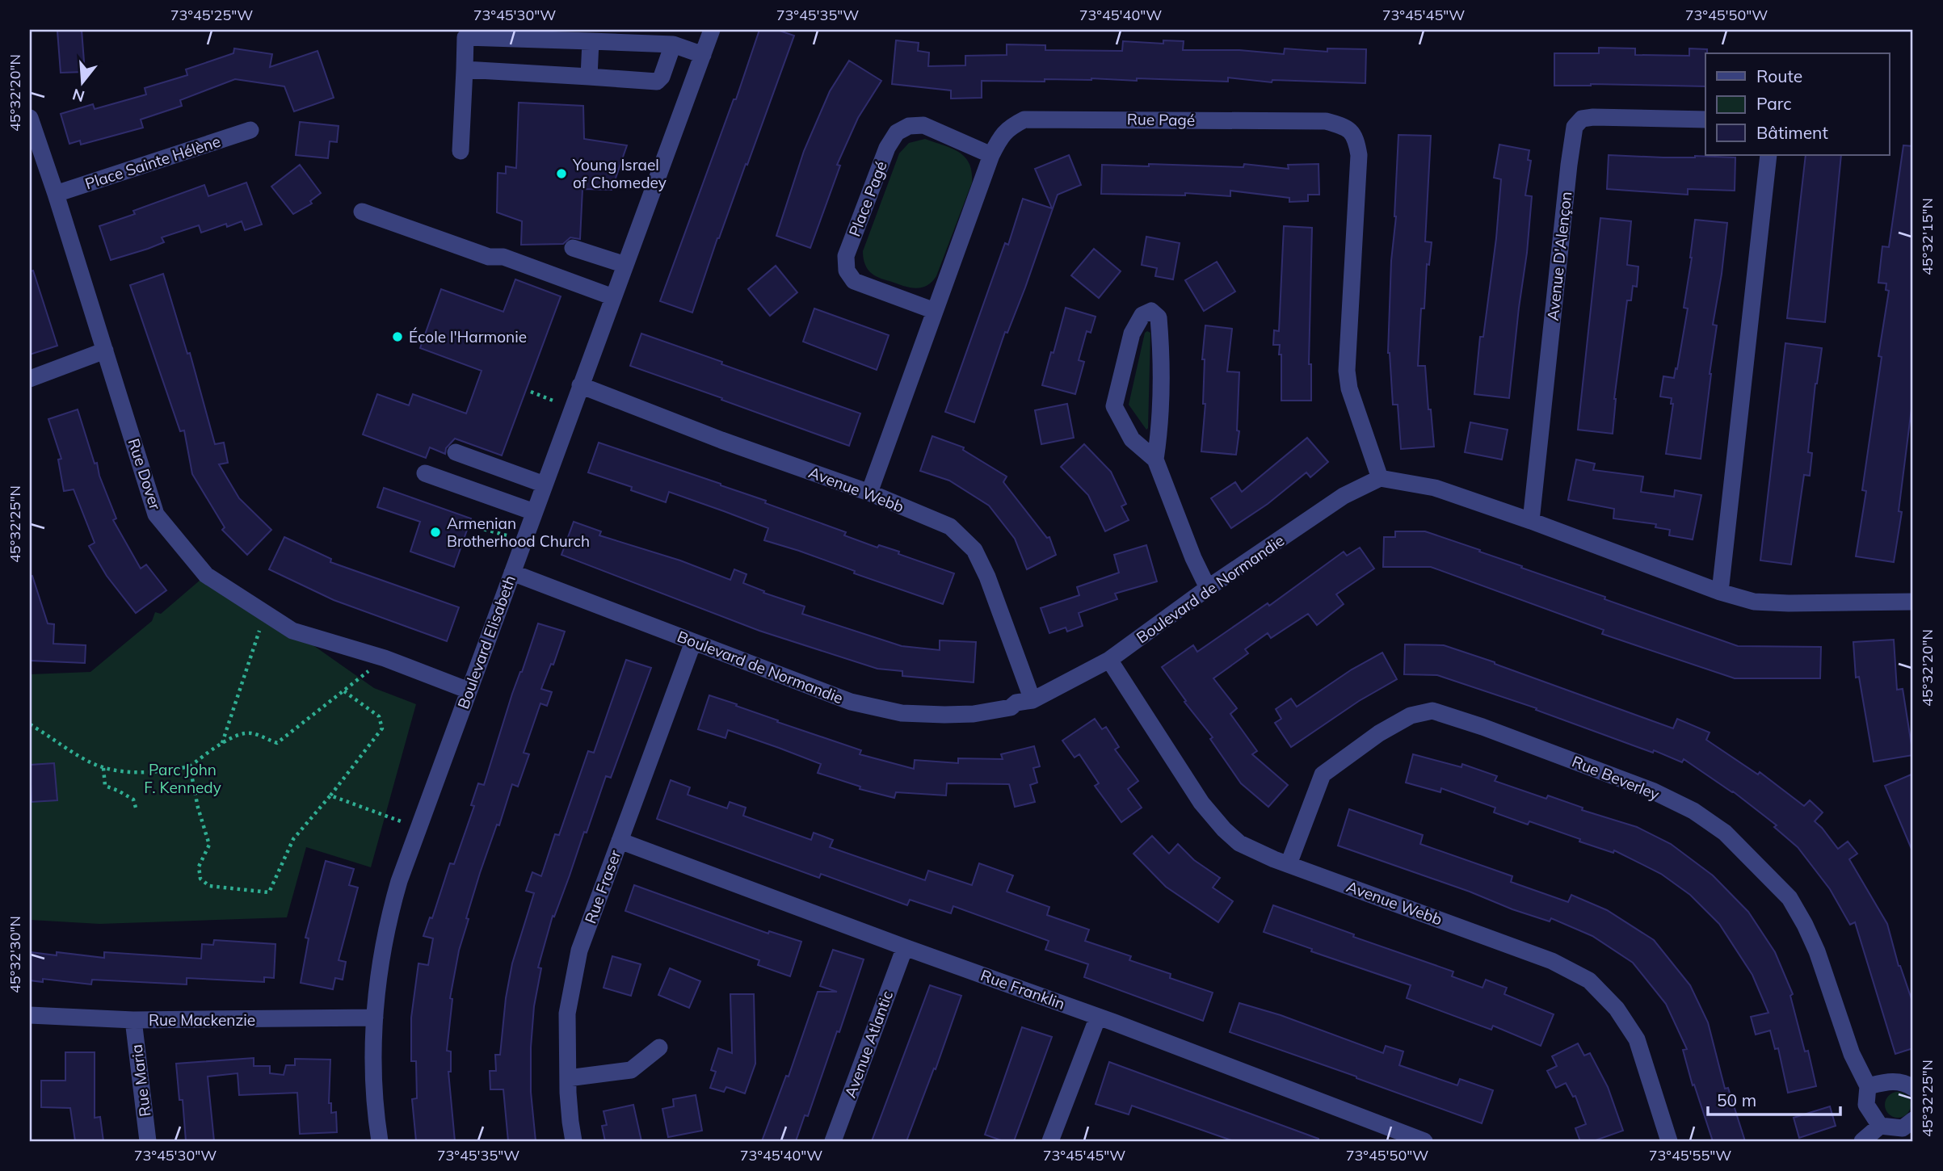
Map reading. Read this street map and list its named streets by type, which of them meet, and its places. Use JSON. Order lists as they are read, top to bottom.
{
  "streets": {
    "street": [
      "Rue Pagé",
      "Place Sainte Hélène",
      "Place Pagé",
      "Avenue D'Alençon",
      "Rue Dover",
      "Avenue Webb",
      "Boulevard de Normandie",
      "Boulevard Elisabeth",
      "Rue Beverley",
      "Rue Fraser",
      "Rue Franklin",
      "Rue Mackenzie",
      "Avenue Atlantic",
      "Rue Maria"
    ]
  },
  "crossings": [
    ["Rue Pagé", "Place Pagé"],
    ["Rue Pagé", "Avenue Webb"],
    ["Rue Pagé", "Boulevard de Normandie"],
    ["Place Sainte Hélène", "Rue Dover"],
    ["Rue Dover", "Boulevard Elisabeth"],
    ["Avenue Webb", "Boulevard de Normandie"],
    ["Avenue Webb", "Boulevard Elisabeth"],
    ["Avenue Webb", "Rue Beverley"],
    ["Boulevard de Normandie", "Boulevard Elisabeth"],
    ["Boulevard de Normandie", "Rue Fraser"],
    ["Boulevard Elisabeth", "Rue Mackenzie"],
    ["Rue Fraser", "Rue Franklin"],
    ["Rue Franklin", "Avenue Atlantic"],
    ["Rue Mackenzie", "Rue Maria"]
  ],
  "parks": ["Parc John F. Kennedy"],
  "places": ["Young Israel of Chomedey", "École l'Harmonie", "Armenian Brotherhood Church"],
  "legend": ["Route", "Parc", "Bâtiment"],
  "scale_bar": "50 m",
  "north": "bottom",
  "coordinates": [
    "73°45'25\"W",
    "73°45'30\"W",
    "73°45'35\"W",
    "73°45'40\"W",
    "73°45'45\"W",
    "73°45'50\"W",
    "45°32'20\"N",
    "45°32'15\"N",
    "45°32'25\"N",
    "45°32'30\"N",
    "73°45'55\"W"
  ]
}
